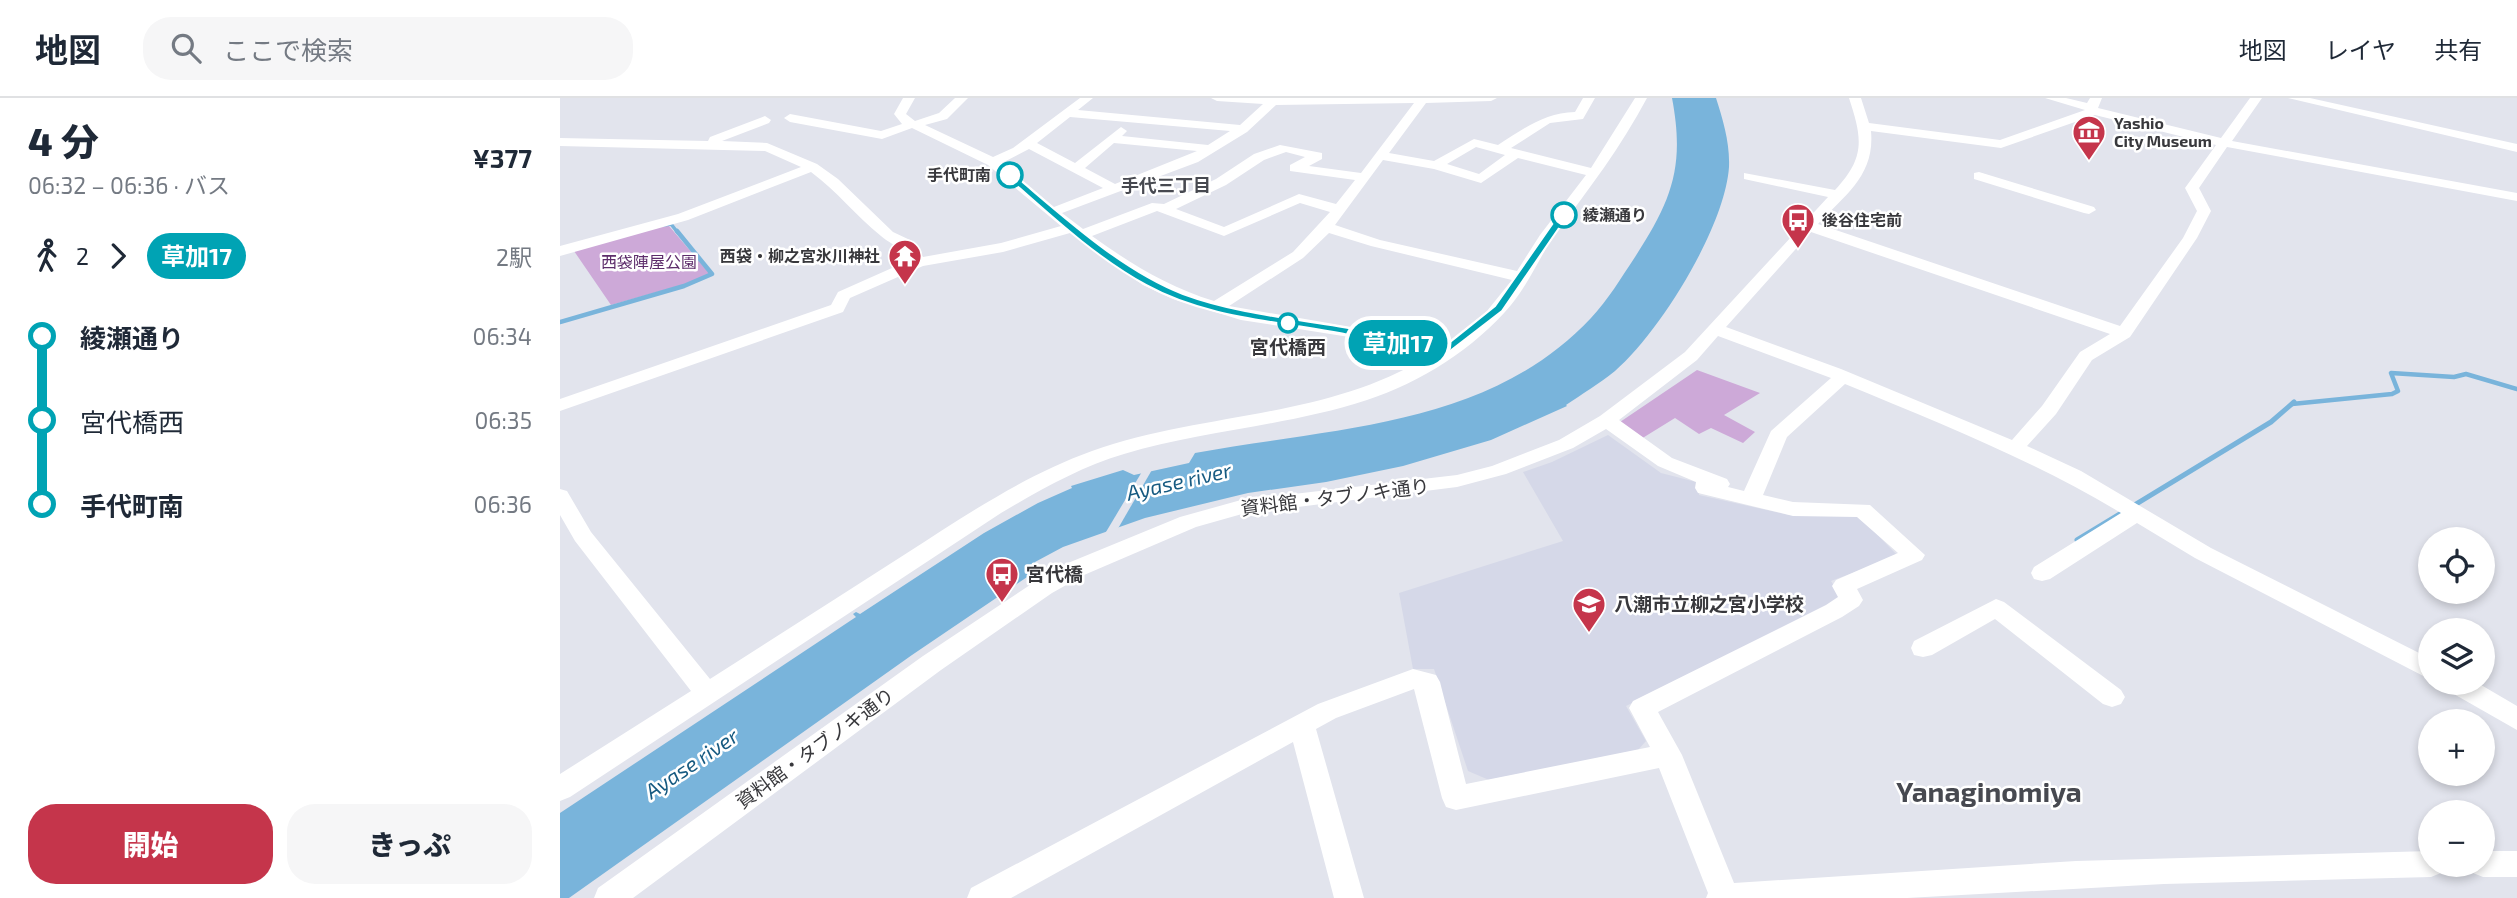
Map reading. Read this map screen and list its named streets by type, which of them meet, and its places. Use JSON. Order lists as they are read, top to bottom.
{
  "streets": {
    "street": ["資料館・タブノキ通り"]
  },
  "districts": ["手代三丁目", "Yanaginomiya"],
  "water": ["Ayase river"],
  "parks": ["西袋陣屋公園"],
  "places": {
    "museum": ["Yashio City Museum"],
    "other": ["手代町南", "綾瀬通り", "宮代橋西"],
    "bus stop": ["後谷住宅前", "宮代橋"],
    "temple": ["西袋・柳之宮氷川神社"],
    "school or university": ["八潮市立柳之宮小学校"]
  },
  "lines": ["bus line 草加17"],
  "page": {
    "header": "地図",
    "search": "ここで検索",
    "nav": ["地図", "レイヤ", "共有"],
    "heading": ["4 分", "06:32 – 06:36 · バス", "¥377"],
    "on_map": "草加17",
    "legs": ["2", "草加17", "2駅"],
    "list": [
      {
        "name": "綾瀬通り",
        "value": "06:34"
      },
      {
        "name": "宮代橋西",
        "value": "06:35"
      },
      {
        "name": "手代町南",
        "value": "06:36"
      }
    ],
    "map_buttons": ["+", "−"],
    "buttons": ["開始", "きっぷ"]
  }
}
